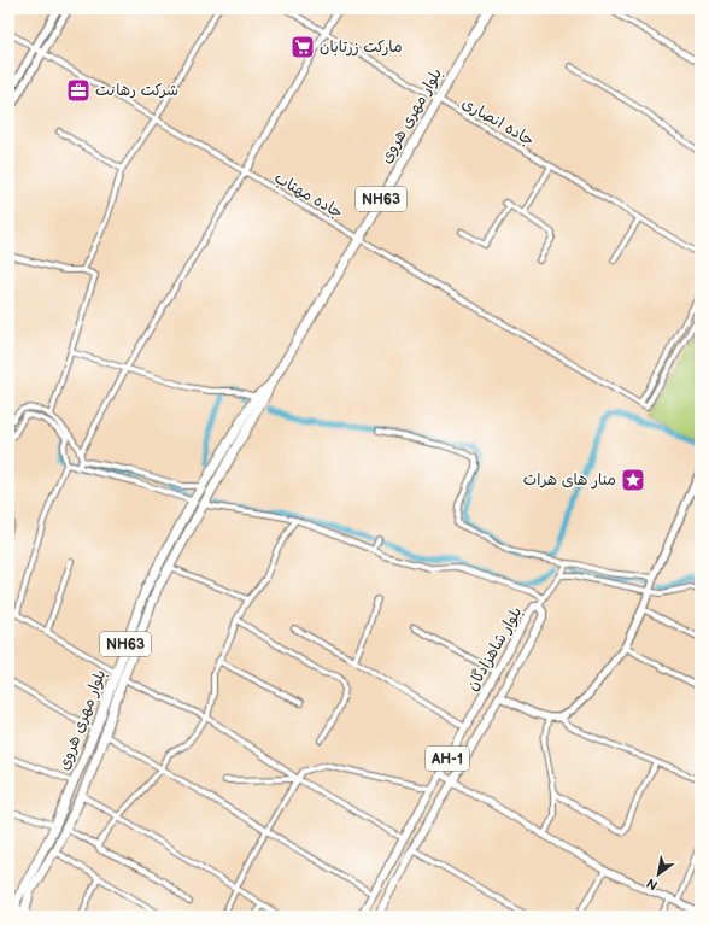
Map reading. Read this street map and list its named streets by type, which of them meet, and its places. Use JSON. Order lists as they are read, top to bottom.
{
  "streets": {
    "highway": ["بلوار مهری هروی", "NH63"],
    "main road": ["بلوار شاهزادگان", "AH-1"],
    "street": ["جاده انصاری", "جاده مهتاب"]
  },
  "crossings": [
    ["بلوار مهری هروی", "جاده انصاری"],
    ["بلوار مهری هروی", "جاده مهتاب"]
  ],
  "places": {
    "supermarket": ["مارکت زرتابان"],
    "office": ["شرکت رهانت"],
    "place": ["منار های هرات"]
  },
  "north": "bottom left"
}
